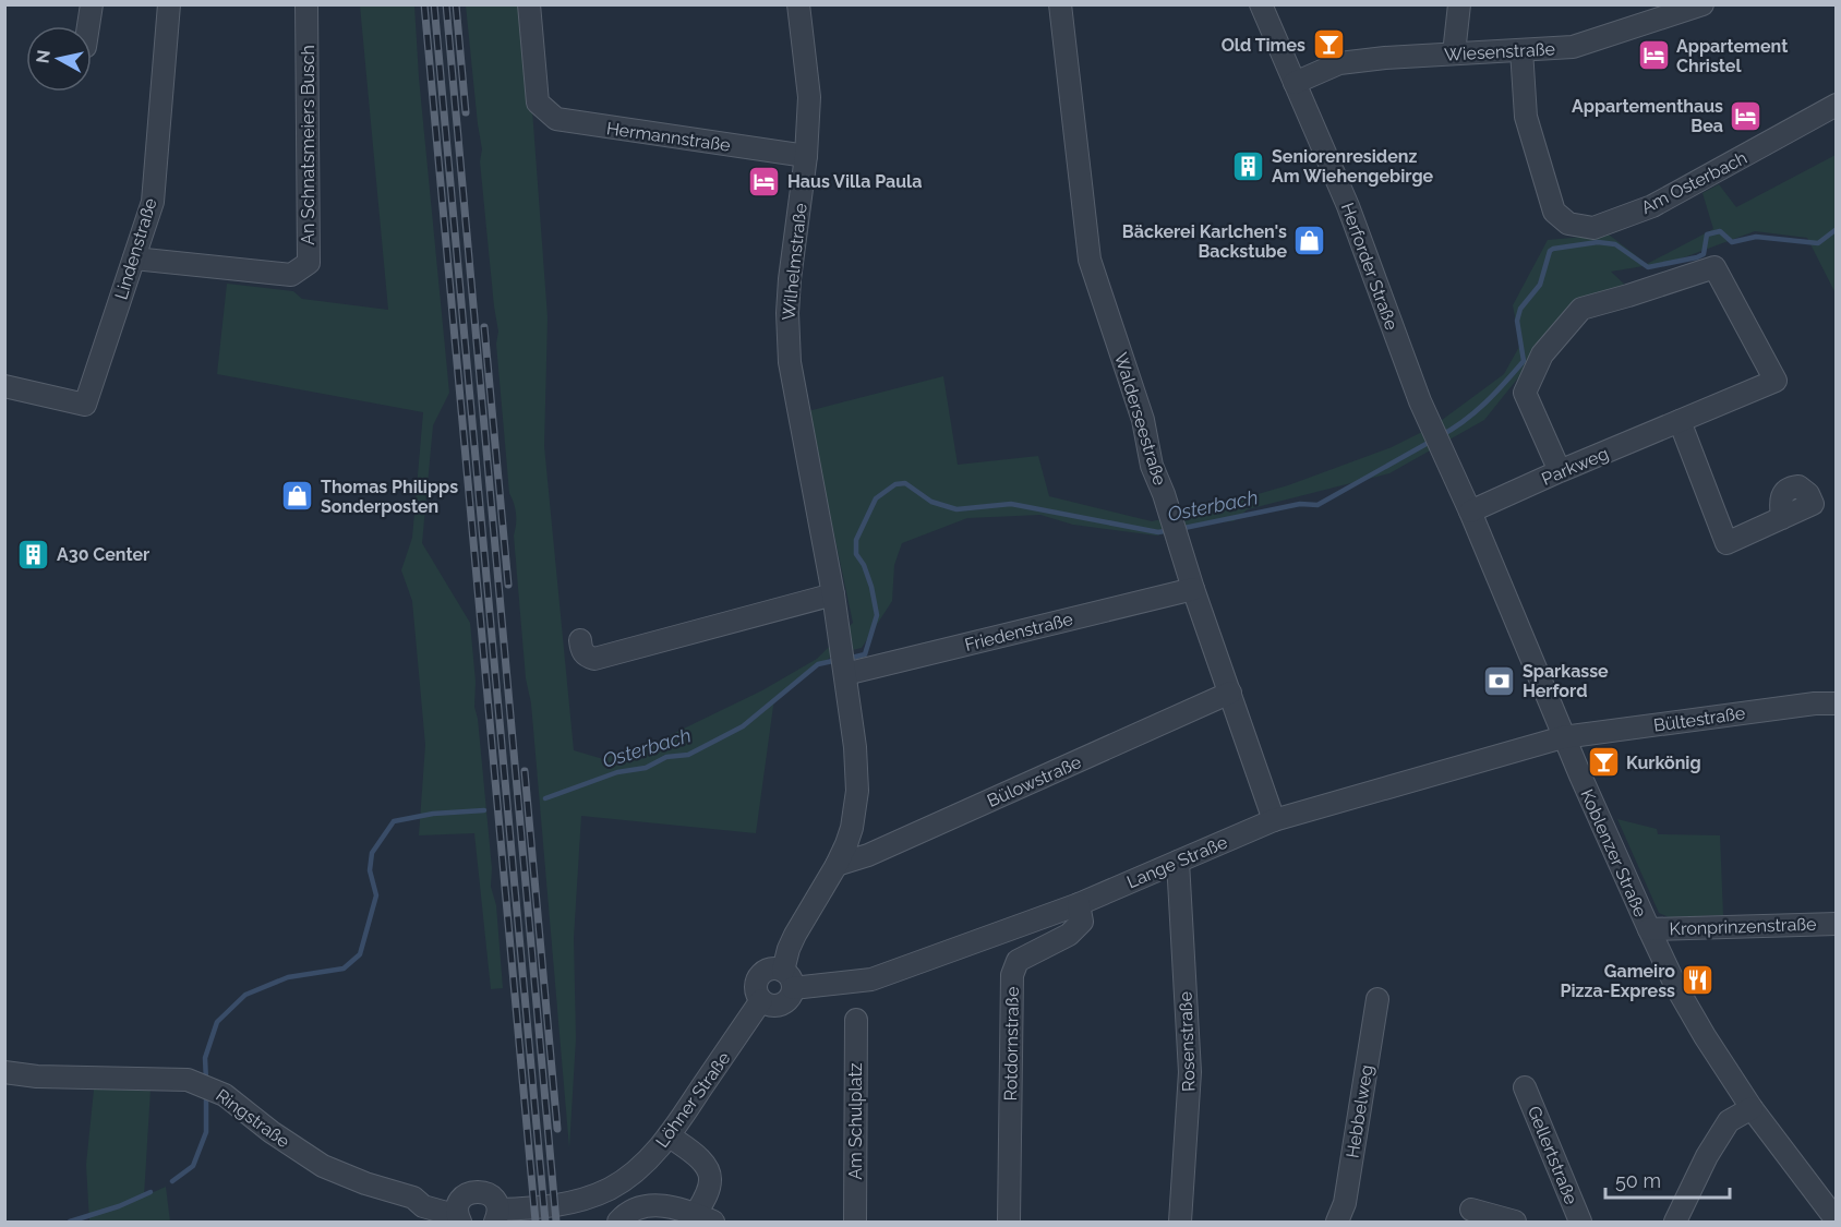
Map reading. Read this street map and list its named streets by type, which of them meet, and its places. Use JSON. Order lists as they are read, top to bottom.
{
  "streets": {
    "street": [
      "Wiesenstraße",
      "Hermannstraße",
      "An Schnatsmeiers Busch",
      "Am Osterbach",
      "Lindenstraße",
      "Wilhelmstraße",
      "Herforder Straße",
      "Walderseestraße",
      "Parkweg",
      "Friedenstraße",
      "Bültestraße",
      "Bülowstraße",
      "Koblenzer Straße",
      "Lange Straße",
      "Kronprinzenstraße",
      "Rosenstraße",
      "Rotdornstraße",
      "Löhner Straße",
      "Hebbelweg",
      "Ringstraße",
      "Am Schulplatz",
      "Gellertstraße"
    ]
  },
  "crossings": [
    ["Wiesenstraße", "Am Osterbach"],
    ["Wiesenstraße", "Herforder Straße"],
    ["Hermannstraße", "Wilhelmstraße"],
    ["An Schnatsmeiers Busch", "Lindenstraße"],
    ["Wilhelmstraße", "Friedenstraße"],
    ["Herforder Straße", "Koblenzer Straße"],
    ["Walderseestraße", "Friedenstraße"],
    ["Walderseestraße", "Bülowstraße"],
    ["Walderseestraße", "Lange Straße"],
    ["Parkweg", "Koblenzer Straße"],
    ["Bültestraße", "Koblenzer Straße"],
    ["Bültestraße", "Lange Straße"],
    ["Koblenzer Straße", "Lange Straße"],
    ["Koblenzer Straße", "Kronprinzenstraße"],
    ["Lange Straße", "Rosenstraße"],
    ["Lange Straße", "Rotdornstraße"],
    ["Lange Straße", "Löhner Straße"],
    ["Löhner Straße", "Ringstraße"]
  ],
  "water": ["Osterbach"],
  "places": {
    "bar": ["Old Times", "Kurkönig"],
    "hotel": ["Appartement Christel", "Appartementhaus Bea", "Haus Villa Paula"],
    "building": ["Seniorenresidenz Am Wiehengebirge", "A30 Center"],
    "shop": ["Bäckerei Karlchen's Backstube", "Thomas Philipps Sonderposten"],
    "bank": ["Sparkasse Herford"],
    "restaurant": ["Gameiro Pizza-Express"]
  },
  "scale_bar": "50 m",
  "north": "left"
}
